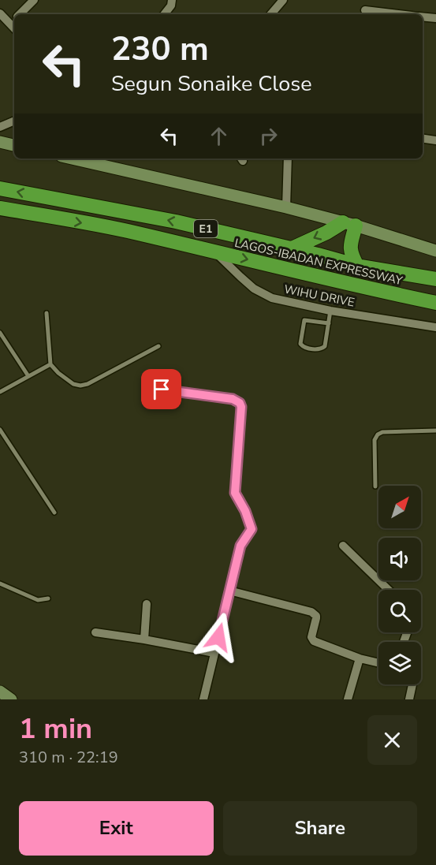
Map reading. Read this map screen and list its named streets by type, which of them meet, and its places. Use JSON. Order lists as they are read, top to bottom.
{
  "streets": {
    "highway": ["E1", "LAGOS-IBADAN EXPRESSWAY"],
    "street": ["WIHU DRIVE"]
  },
  "crossings": [
    ["LAGOS-IBADAN EXPRESSWAY", "WIHU DRIVE"]
  ],
  "north": "top right",
  "page": {
    "turn": ["230 m", "Segun Sonaike Close"],
    "heading": ["1 min", "310 m · 22:19"],
    "buttons": ["Exit", "Share"]
  }
}
